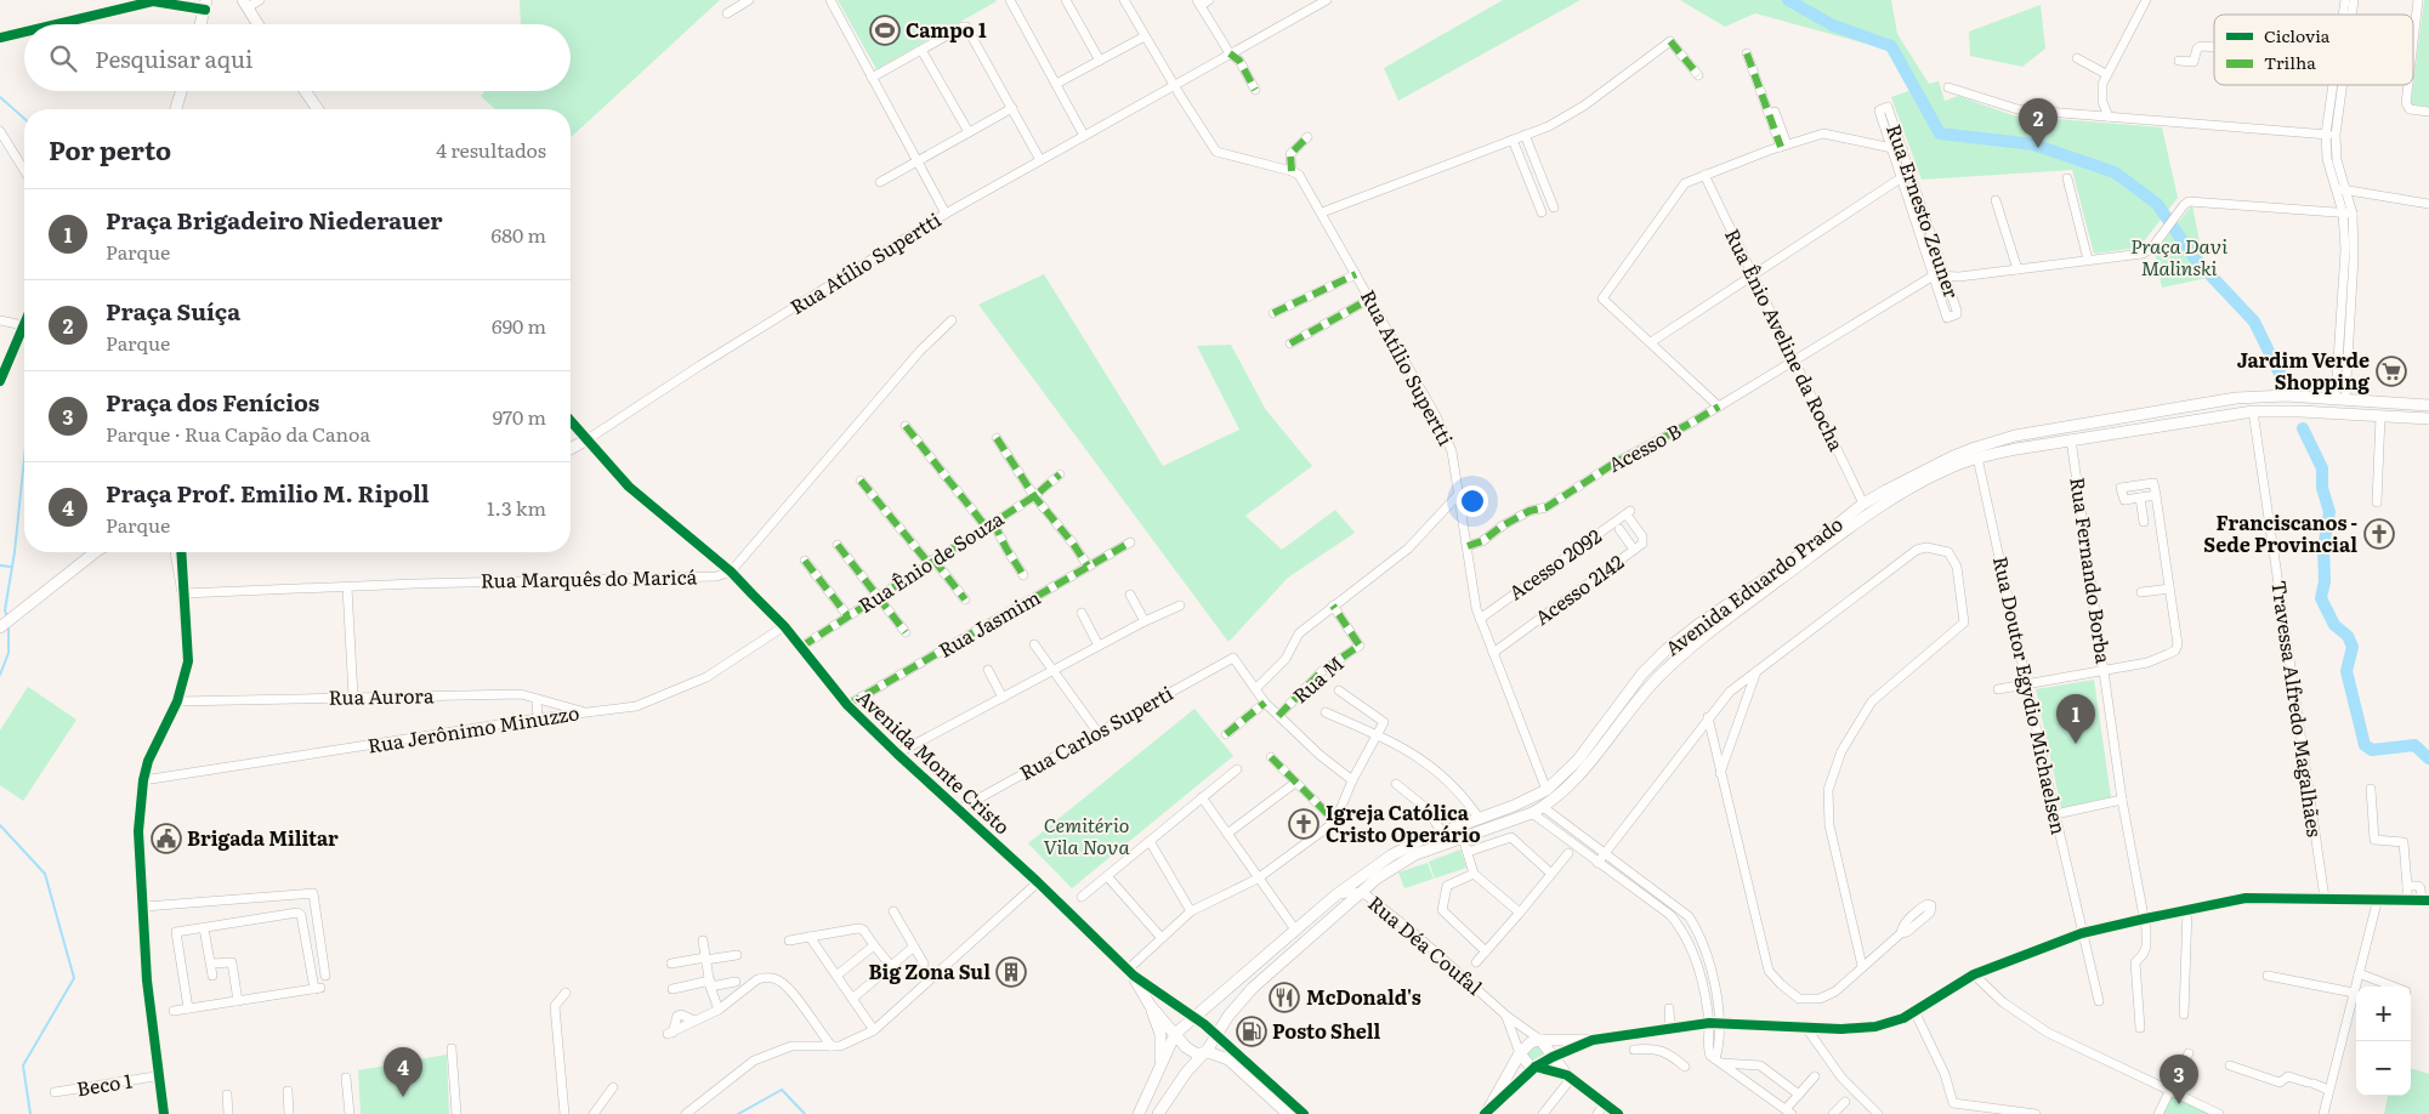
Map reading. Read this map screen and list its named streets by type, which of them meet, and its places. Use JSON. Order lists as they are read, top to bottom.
{
  "streets": {
    "main road": [
      "Rua Atílio Supertti",
      "Avenida Eduardo Prado",
      "Avenida Monte Cristo",
      "Rua Déa Coufal"
    ],
    "street": [
      "Rua Ernesto Zeuner",
      "Rua Ênio Aveline da Rocha",
      "Acesso B",
      "Rua Ênio de Souza",
      "Acesso 2092",
      "Rua Fernando Borba",
      "Rua Marquês do Maricá",
      "Acesso 2142",
      "Rua Jasmim",
      "Rua M",
      "Rua Doutor Egydio Michaelsen",
      "Rua Aurora",
      "Travessa Alfredo Magalhães",
      "Rua Jerônimo Minuzzo",
      "Rua Carlos Superti",
      "Beco 1"
    ]
  },
  "crossings": [
    ["Rua Ernesto Zeuner", "Acesso B"],
    ["Rua Atílio Supertti", "Acesso B"],
    ["Rua Atílio Supertti", "Acesso 2092"],
    ["Rua Atílio Supertti", "Avenida Eduardo Prado"],
    ["Rua Atílio Supertti", "Acesso 2142"],
    ["Rua Atílio Supertti", "Avenida Monte Cristo"],
    ["Rua Ênio Aveline da Rocha", "Acesso B"],
    ["Rua Ênio Aveline da Rocha", "Avenida Eduardo Prado"],
    ["Rua Ênio de Souza", "Avenida Monte Cristo"],
    ["Acesso 2092", "Acesso 2142"],
    ["Rua Fernando Borba", "Avenida Eduardo Prado"],
    ["Rua Marquês do Maricá", "Avenida Monte Cristo"],
    ["Avenida Eduardo Prado", "Rua Doutor Egydio Michaelsen"],
    ["Avenida Eduardo Prado", "Travessa Alfredo Magalhães"],
    ["Avenida Eduardo Prado", "Avenida Monte Cristo"],
    ["Avenida Eduardo Prado", "Rua Déa Coufal"],
    ["Rua Jasmim", "Avenida Monte Cristo"],
    ["Rua Aurora", "Rua Jerônimo Minuzzo"],
    ["Rua Jerônimo Minuzzo", "Avenida Monte Cristo"],
    ["Rua Carlos Superti", "Avenida Monte Cristo"]
  ],
  "parks": ["Praça Davi Malinski", "Cemitério Vila Nova"],
  "places": {
    "sports": ["Campo 1"],
    "supermarket": ["Jardim Verde Shopping"],
    "church": ["Franciscanos - Sede Provincial", "Igreja Católica Cristo Operário"],
    "public building": ["Brigada Militar"],
    "building": ["Big Zona Sul"],
    "restaurant": ["McDonald's"],
    "fuel station": ["Posto Shell"]
  },
  "legend": ["Ciclovia", "Trilha"],
  "page": {
    "search": "Pesquisar aqui",
    "pins": [
      "2",
      "1",
      "4",
      "3"
    ],
    "heading": ["Por perto", "4 resultados"],
    "list": [
      {
        "mark": "1",
        "name": "Praça Brigadeiro Niederauer",
        "note": "Parque",
        "value": "680 m"
      },
      {
        "mark": "2",
        "name": "Praça Suíça",
        "note": "Parque",
        "value": "690 m"
      },
      {
        "mark": "3",
        "name": "Praça dos Fenícios",
        "note": "Parque · Rua Capão da Canoa",
        "value": "970 m"
      },
      {
        "mark": "4",
        "name": "Praça Prof. Emilio M. Ripoll",
        "note": "Parque",
        "value": "1.3 km"
      }
    ],
    "map_buttons": ["+", "−"]
  }
}
